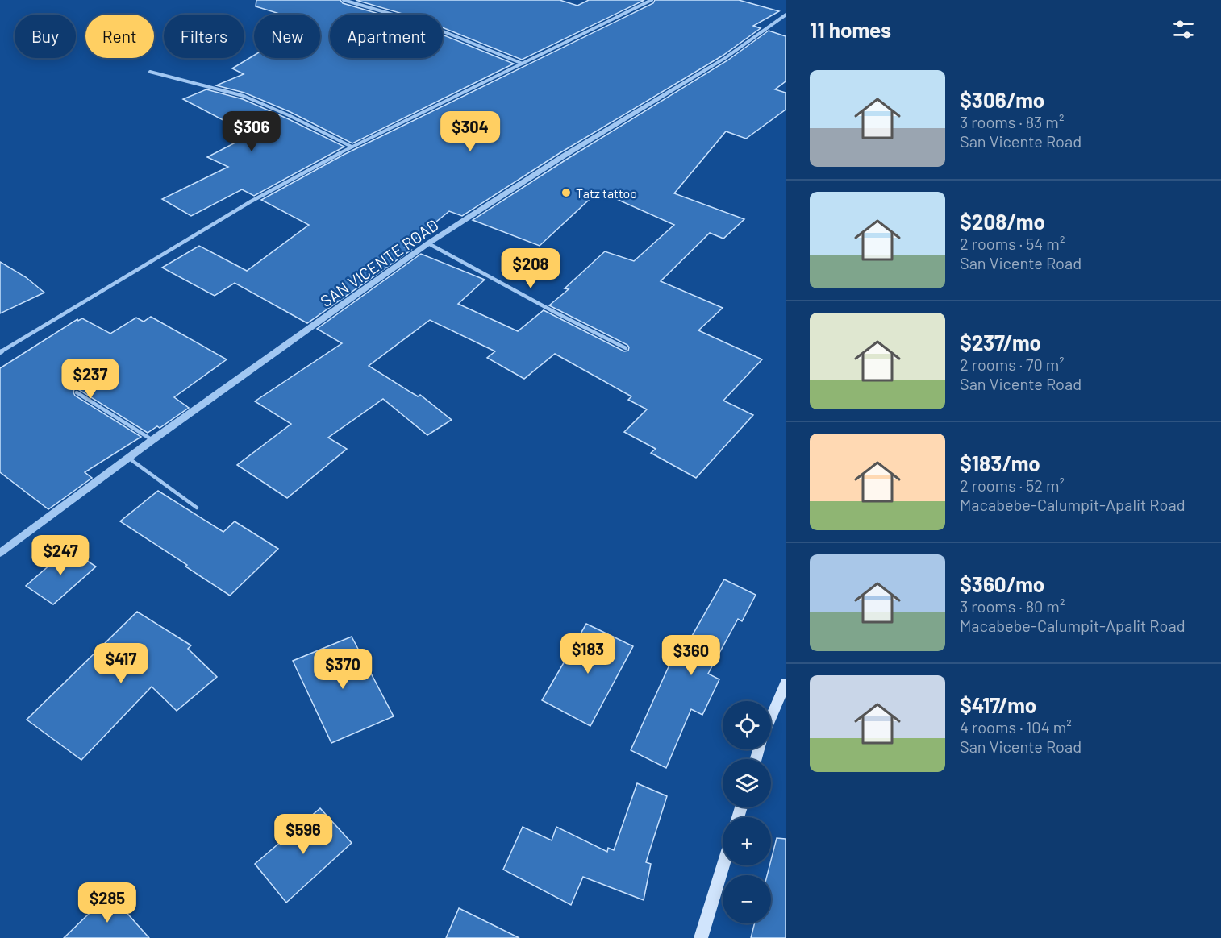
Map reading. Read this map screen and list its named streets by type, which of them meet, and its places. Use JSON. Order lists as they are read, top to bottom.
{
  "streets": {
    "street": ["SAN VICENTE ROAD"]
  },
  "places": ["Tatz tattoo"],
  "page": {
    "heading": "11 homes",
    "chip": [
      "Buy",
      "Rent",
      "Filters",
      "New",
      "Apartment"
    ],
    "list": [
      {
        "name": "$306/mo",
        "note": "3 rooms · 83 m² · San Vicente Road"
      },
      {
        "name": "$208/mo",
        "note": "2 rooms · 54 m² · San Vicente Road"
      },
      {
        "name": "$237/mo",
        "note": "2 rooms · 70 m² · San Vicente Road"
      },
      {
        "name": "$183/mo",
        "note": "2 rooms · 52 m² · Macabebe-Calumpit-Apalit Road"
      },
      {
        "name": "$360/mo",
        "note": "3 rooms · 80 m² · Macabebe-Calumpit-Apalit Road"
      },
      {
        "name": "$417/mo",
        "note": "4 rooms · 104 m² · San Vicente Road"
      }
    ],
    "price": [
      "$306",
      "$304",
      "$208",
      "$237",
      "$247",
      "$183",
      "$360",
      "$417",
      "$370",
      "$596",
      "$285"
    ],
    "map_buttons": ["+", "−"]
  }
}
